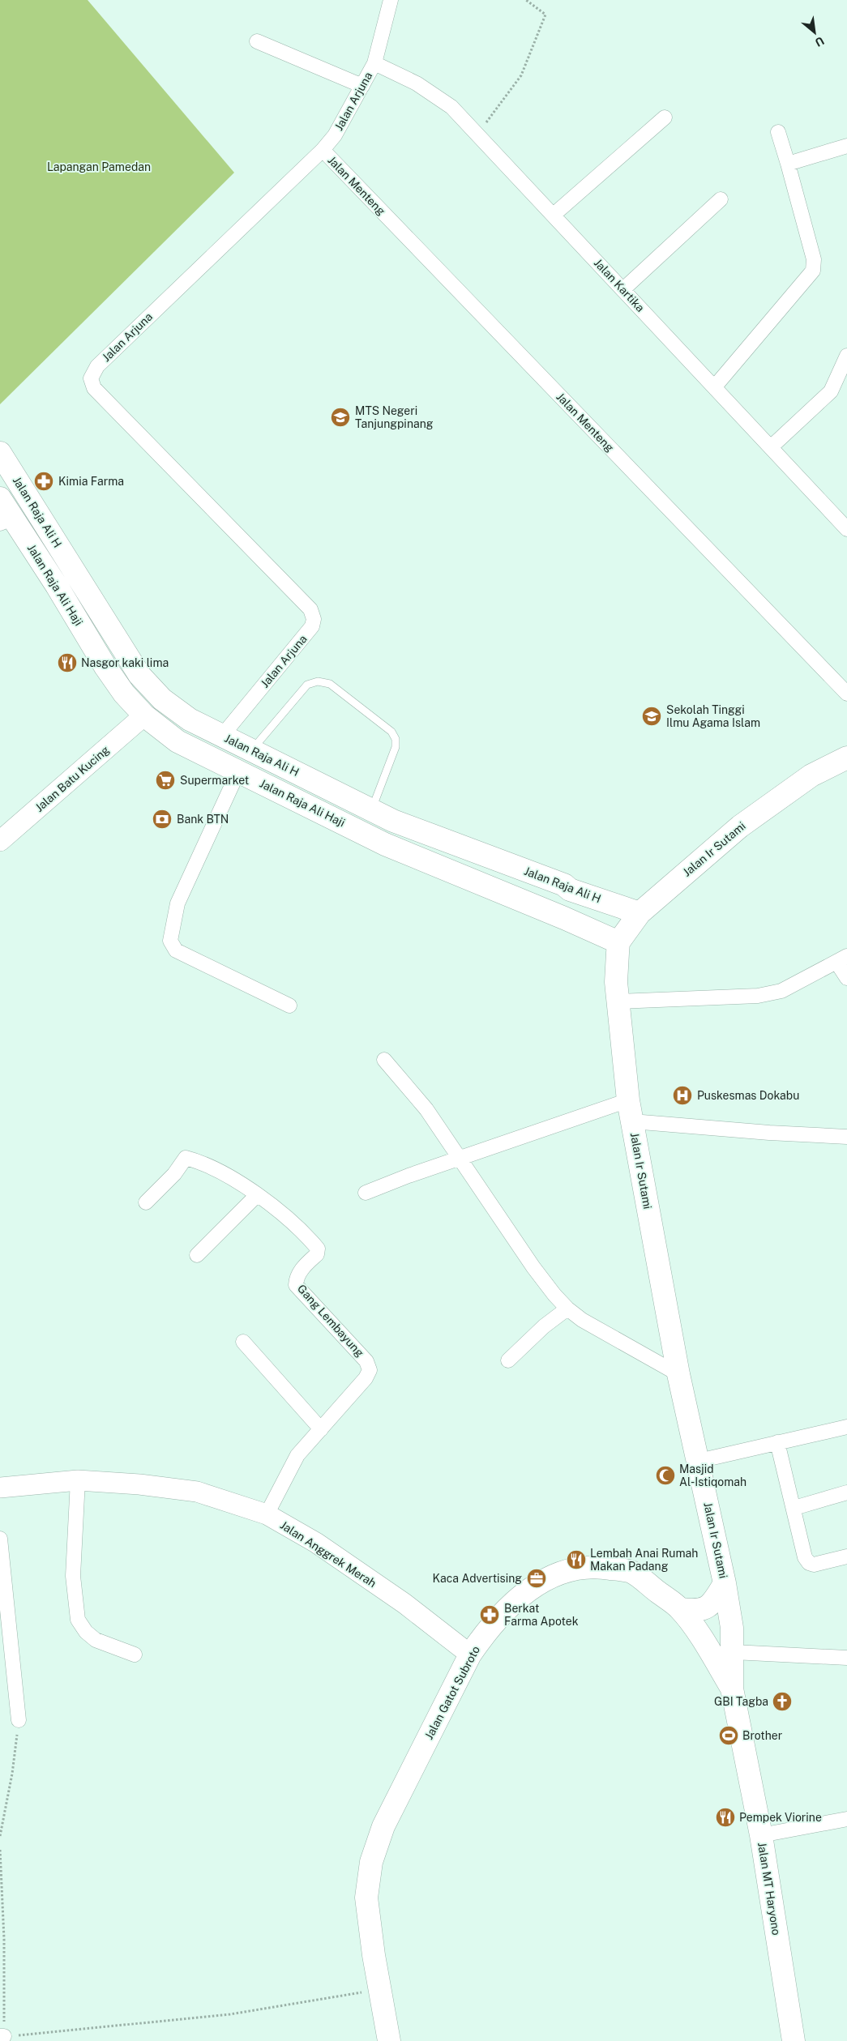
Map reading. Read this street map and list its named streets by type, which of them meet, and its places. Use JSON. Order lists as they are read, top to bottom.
{
  "streets": {
    "main road": [
      "Jalan Raja Ali H",
      "Jalan Raja Ali Haji",
      "Jalan Ir Sutami",
      "Jalan Gatot Subroto",
      "Jalan MT Haryono"
    ],
    "street": [
      "Jalan Arjuna",
      "Jalan Menteng",
      "Jalan Kartika",
      "Jalan Batu Kucing",
      "Gang Lembayung",
      "Jalan Anggrek Merah"
    ]
  },
  "crossings": [
    ["Jalan Arjuna", "Jalan Menteng"],
    ["Jalan Arjuna", "Jalan Kartika"],
    ["Jalan Arjuna", "Jalan Raja Ali H"],
    ["Jalan Raja Ali H", "Jalan Ir Sutami"],
    ["Jalan Raja Ali Haji", "Jalan Batu Kucing"],
    ["Jalan Raja Ali Haji", "Jalan Ir Sutami"],
    ["Jalan Ir Sutami", "Jalan Gatot Subroto"],
    ["Jalan Ir Sutami", "Jalan MT Haryono"],
    ["Gang Lembayung", "Jalan Anggrek Merah"],
    ["Jalan Anggrek Merah", "Jalan Gatot Subroto"],
    ["Jalan Gatot Subroto", "Jalan MT Haryono"]
  ],
  "parks": ["Lapangan Pamedan"],
  "places": {
    "school or university": ["MTS Negeri Tanjungpinang", "Sekolah Tinggi Ilmu Agama Islam"],
    "pharmacy": ["Kimia Farma", "Berkat Farma Apotek"],
    "restaurant": ["Nasgor kaki lima", "Lembah Anai Rumah Makan Padang", "Pempek Viorine"],
    "supermarket": ["Supermarket"],
    "bank": ["Bank BTN"],
    "hospital": ["Puskesmas Dokabu"],
    "mosque": ["Masjid Al-Istiqomah"],
    "office": ["Kaca Advertising"],
    "church": ["GBI Tagba"],
    "sports": ["Brother"]
  },
  "north": "bottom right"
}
